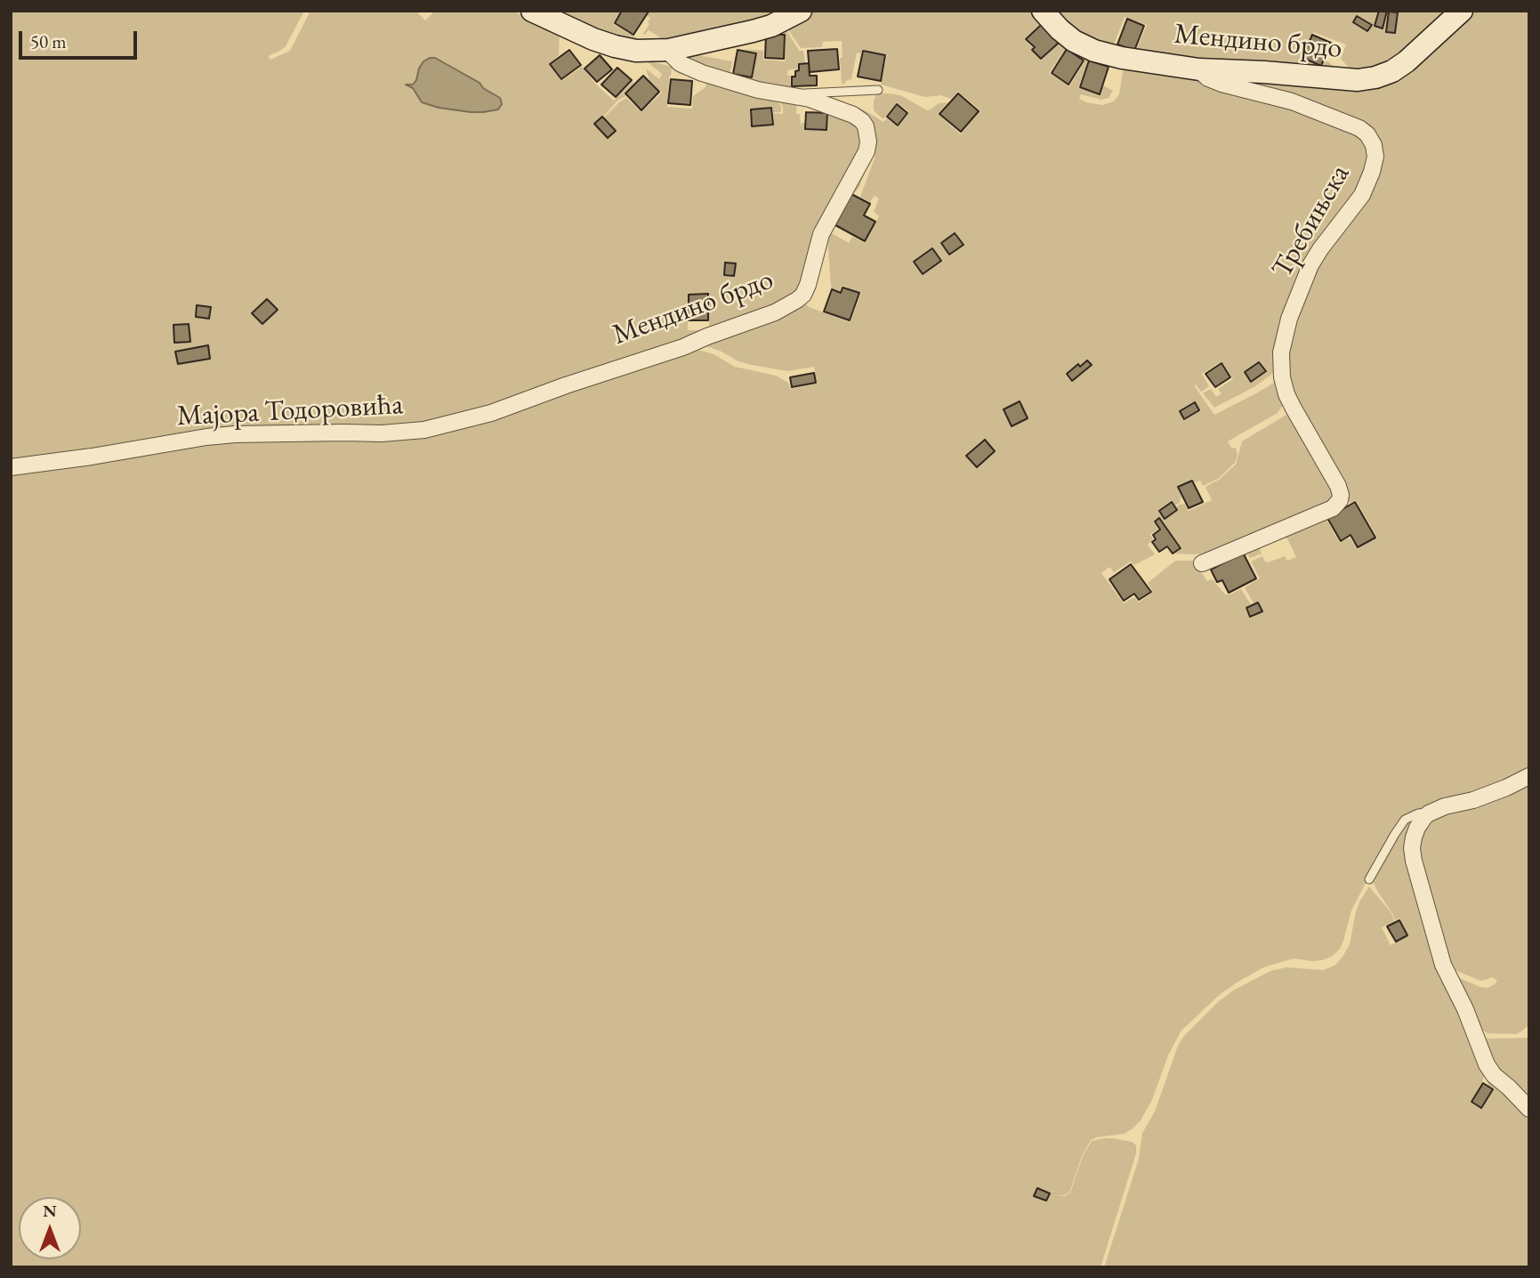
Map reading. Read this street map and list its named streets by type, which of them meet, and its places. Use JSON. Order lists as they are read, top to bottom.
{
  "streets": {
    "street": ["Мендино брдо", "Требињска", "Мајора Тодоровића"]
  },
  "crossings": [
    ["Мендино брдо", "Требињска"],
    ["Мендино брдо", "Мајора Тодоровића"]
  ],
  "scale_bar": "50 m",
  "north": "top"
}
